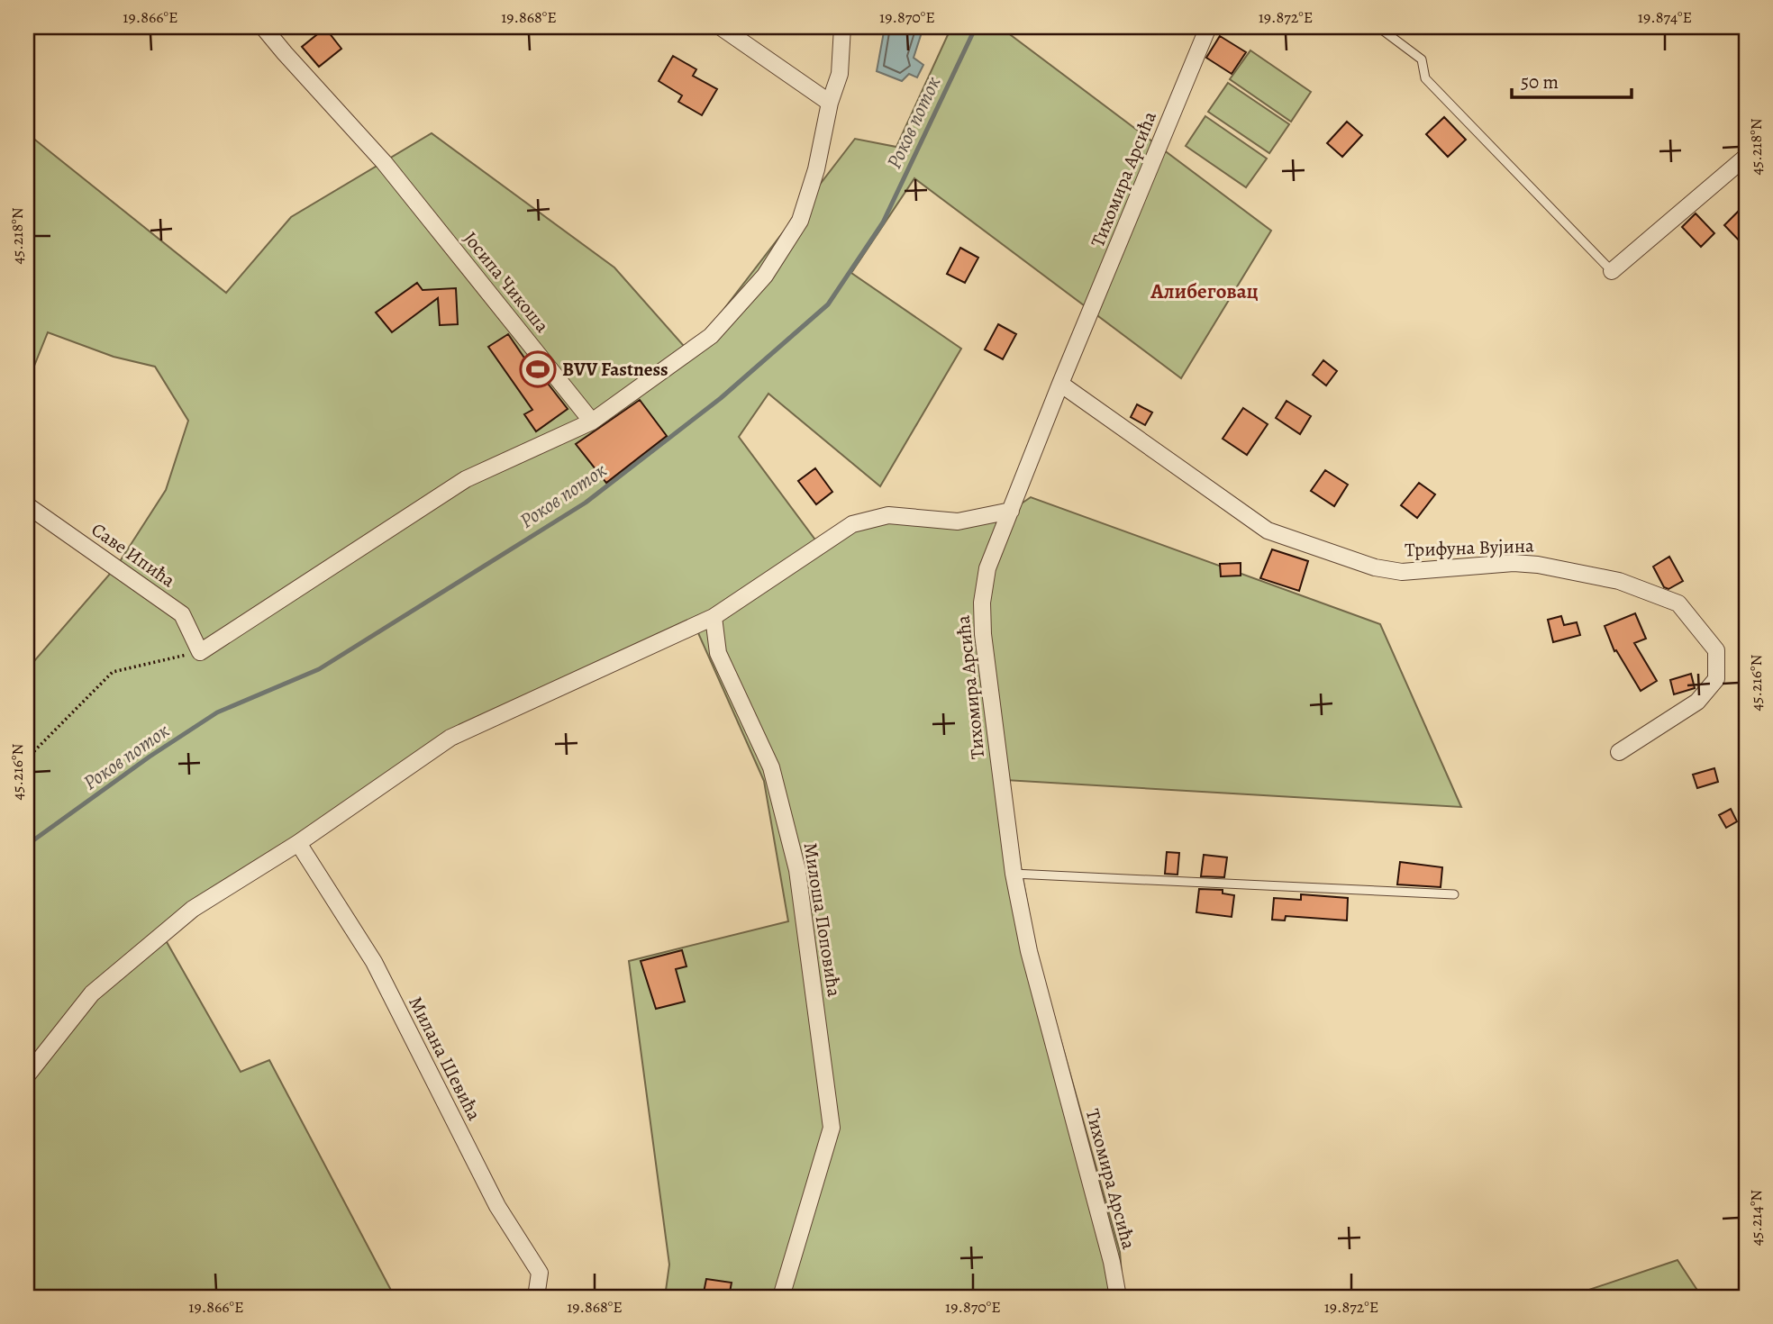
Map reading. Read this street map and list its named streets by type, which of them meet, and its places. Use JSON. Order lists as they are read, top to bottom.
{
  "streets": {
    "street": [
      "Тихомира Арсића",
      "Јосипа Чикоша",
      "Трифуна Вујина",
      "Саве Ипића",
      "Милоша Поповића",
      "Милана Шевића"
    ]
  },
  "crossings": [
    ["Тихомира Арсића", "Трифуна Вујина"]
  ],
  "districts": ["Алибеговац"],
  "water": ["Роков поток"],
  "places": {
    "sports": ["BVV Fastness"]
  },
  "scale_bar": "50 m",
  "coordinates": [
    "19.866°E",
    "19.868°E",
    "19.870°E",
    "19.872°E",
    "19.874°E",
    "45.218°N",
    "45.216°N",
    "45.214°N"
  ]
}
